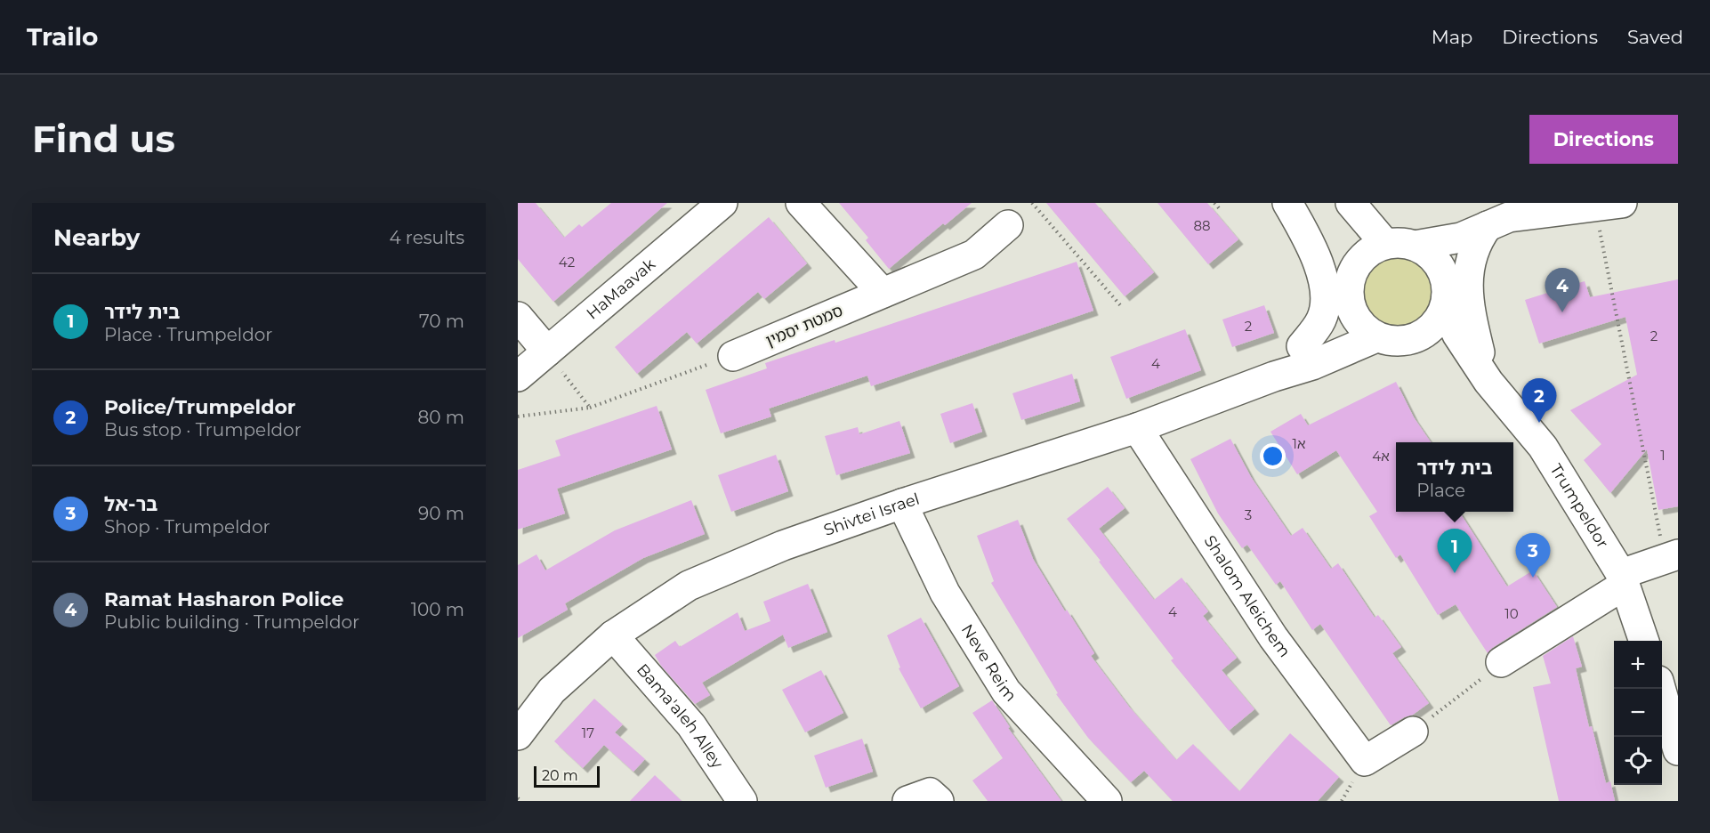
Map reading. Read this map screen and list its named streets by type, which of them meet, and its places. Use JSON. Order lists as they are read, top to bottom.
{
  "streets": {
    "street": [
      "HaMaavak",
      "סמטת יסמין",
      "Trumpeldor",
      "Shivtei Israel",
      "Shalom Aleichem",
      "Neve Reim",
      "Bama'aleh Alley"
    ]
  },
  "crossings": [
    ["Trumpeldor", "Shivtei Israel"],
    ["Shivtei Israel", "Shalom Aleichem"],
    ["Shivtei Israel", "Neve Reim"],
    ["Shivtei Israel", "Bama'aleh Alley"]
  ],
  "house_numbers": [
    "88",
    "42",
    "2",
    "2",
    "4",
    "1א",
    "1",
    "4א",
    "3",
    "4",
    "10",
    "17"
  ],
  "scale_bar": "20 m",
  "page": {
    "header": "Trailo",
    "nav": ["Map", "Directions", "Saved"],
    "buttons": "Directions",
    "title": "Find us",
    "heading": ["Nearby", "4 results"],
    "pins": [
      "4",
      "2",
      "1",
      "3"
    ],
    "list": [
      {
        "mark": "1",
        "name": "בית לידר",
        "note": "Place · Trumpeldor",
        "value": "70 m"
      },
      {
        "mark": "2",
        "name": "Police/Trumpeldor",
        "note": "Bus stop · Trumpeldor",
        "value": "80 m"
      },
      {
        "mark": "3",
        "name": "בר-אל",
        "note": "Shop · Trumpeldor",
        "value": "90 m"
      },
      {
        "mark": "4",
        "name": "Ramat Hasharon Police",
        "note": "Public building · Trumpeldor",
        "value": "100 m"
      }
    ],
    "popup": ["בית לידר", "Place"],
    "map_buttons": ["+", "−"],
    "scale": "20 m"
  }
}
